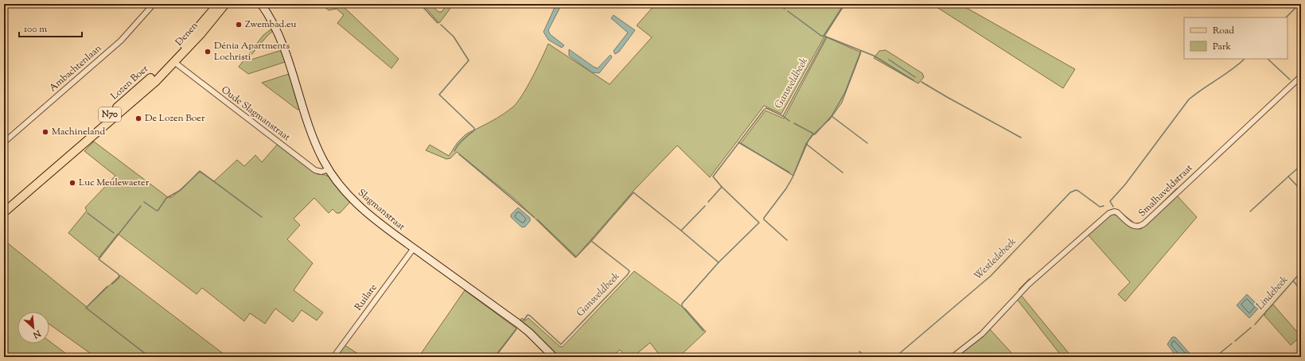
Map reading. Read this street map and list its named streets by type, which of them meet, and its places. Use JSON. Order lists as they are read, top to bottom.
{
  "streets": {
    "main road": [
      "Denen",
      "Lozen Boer",
      "N70",
      "Slagmanstraat"
    ],
    "street": [
      "Ambachtenlaan",
      "Oude Slagmanstraat",
      "Smalhaveldstraat",
      "Ruilare"
    ]
  },
  "crossings": [
    ["Denen", "Lozen Boer"],
    ["Denen", "Oude Slagmanstraat"],
    ["Lozen Boer", "Oude Slagmanstraat"],
    ["Oude Slagmanstraat", "Slagmanstraat"],
    ["Slagmanstraat", "Ruilare"]
  ],
  "water": ["Gansveldbeek", "Westledebeek", "Lindebeek"],
  "places": [
    "Zwembad.eu",
    "Dénia Apartments Lochristi",
    "De Lozen Boer",
    "Machineland",
    "Luc Meulewaeter"
  ],
  "legend": ["Road", "Park"],
  "scale_bar": "100 m",
  "north": "bottom right"
}
